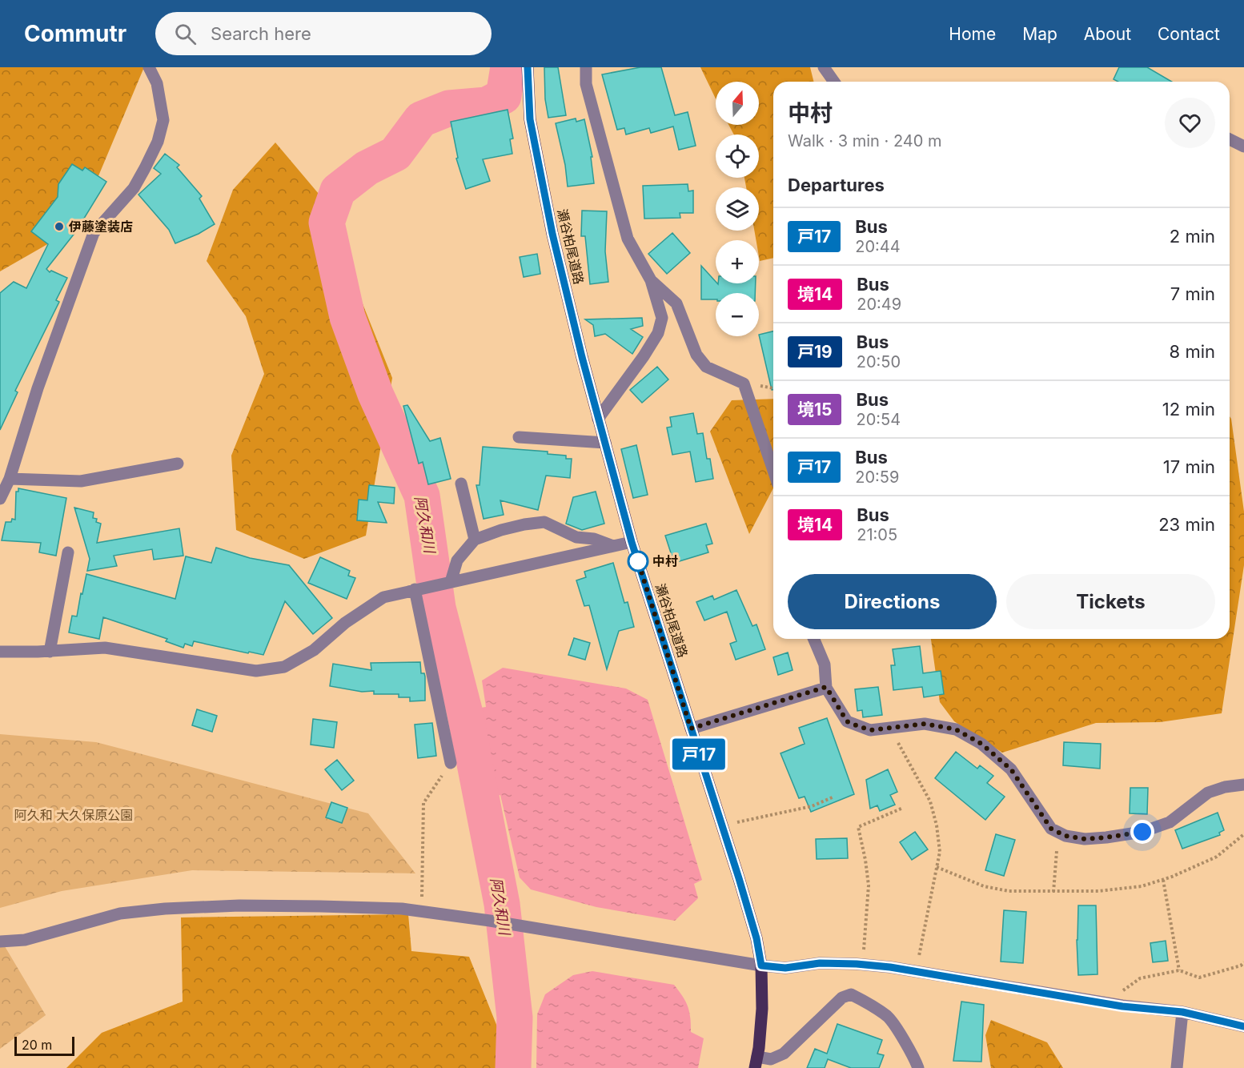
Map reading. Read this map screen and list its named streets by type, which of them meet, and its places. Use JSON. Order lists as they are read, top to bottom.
{
  "streets": {
    "main road": ["瀬谷柏尾道路"]
  },
  "water": ["阿久和川"],
  "parks": ["阿久和 大久保原公園"],
  "places": ["伊藤塗装店", "中村"],
  "lines": ["bus line 戸17"],
  "scale_bar": "20 m",
  "north": "top",
  "page": {
    "header": "Commutr",
    "search": "Search here",
    "nav": [
      "Home",
      "Map",
      "About",
      "Contact"
    ],
    "on_map": "戸17",
    "map_buttons": ["+", "−"],
    "heading": [
      ["中村", "Walk · 3 min · 240 m"],
      "Departures"
    ],
    "list": [
      {
        "mark": "戸17",
        "name": "Bus",
        "note": "20:44",
        "value": "2 min"
      },
      {
        "mark": "境14",
        "name": "Bus",
        "note": "20:49",
        "value": "7 min"
      },
      {
        "mark": "戸19",
        "name": "Bus",
        "note": "20:50",
        "value": "8 min"
      },
      {
        "mark": "境15",
        "name": "Bus",
        "note": "20:54",
        "value": "12 min"
      },
      {
        "mark": "戸17",
        "name": "Bus",
        "note": "20:59",
        "value": "17 min"
      },
      {
        "mark": "境14",
        "name": "Bus",
        "note": "21:05",
        "value": "23 min"
      }
    ],
    "buttons": ["Directions", "Tickets"],
    "scale": "20 m"
  }
}
